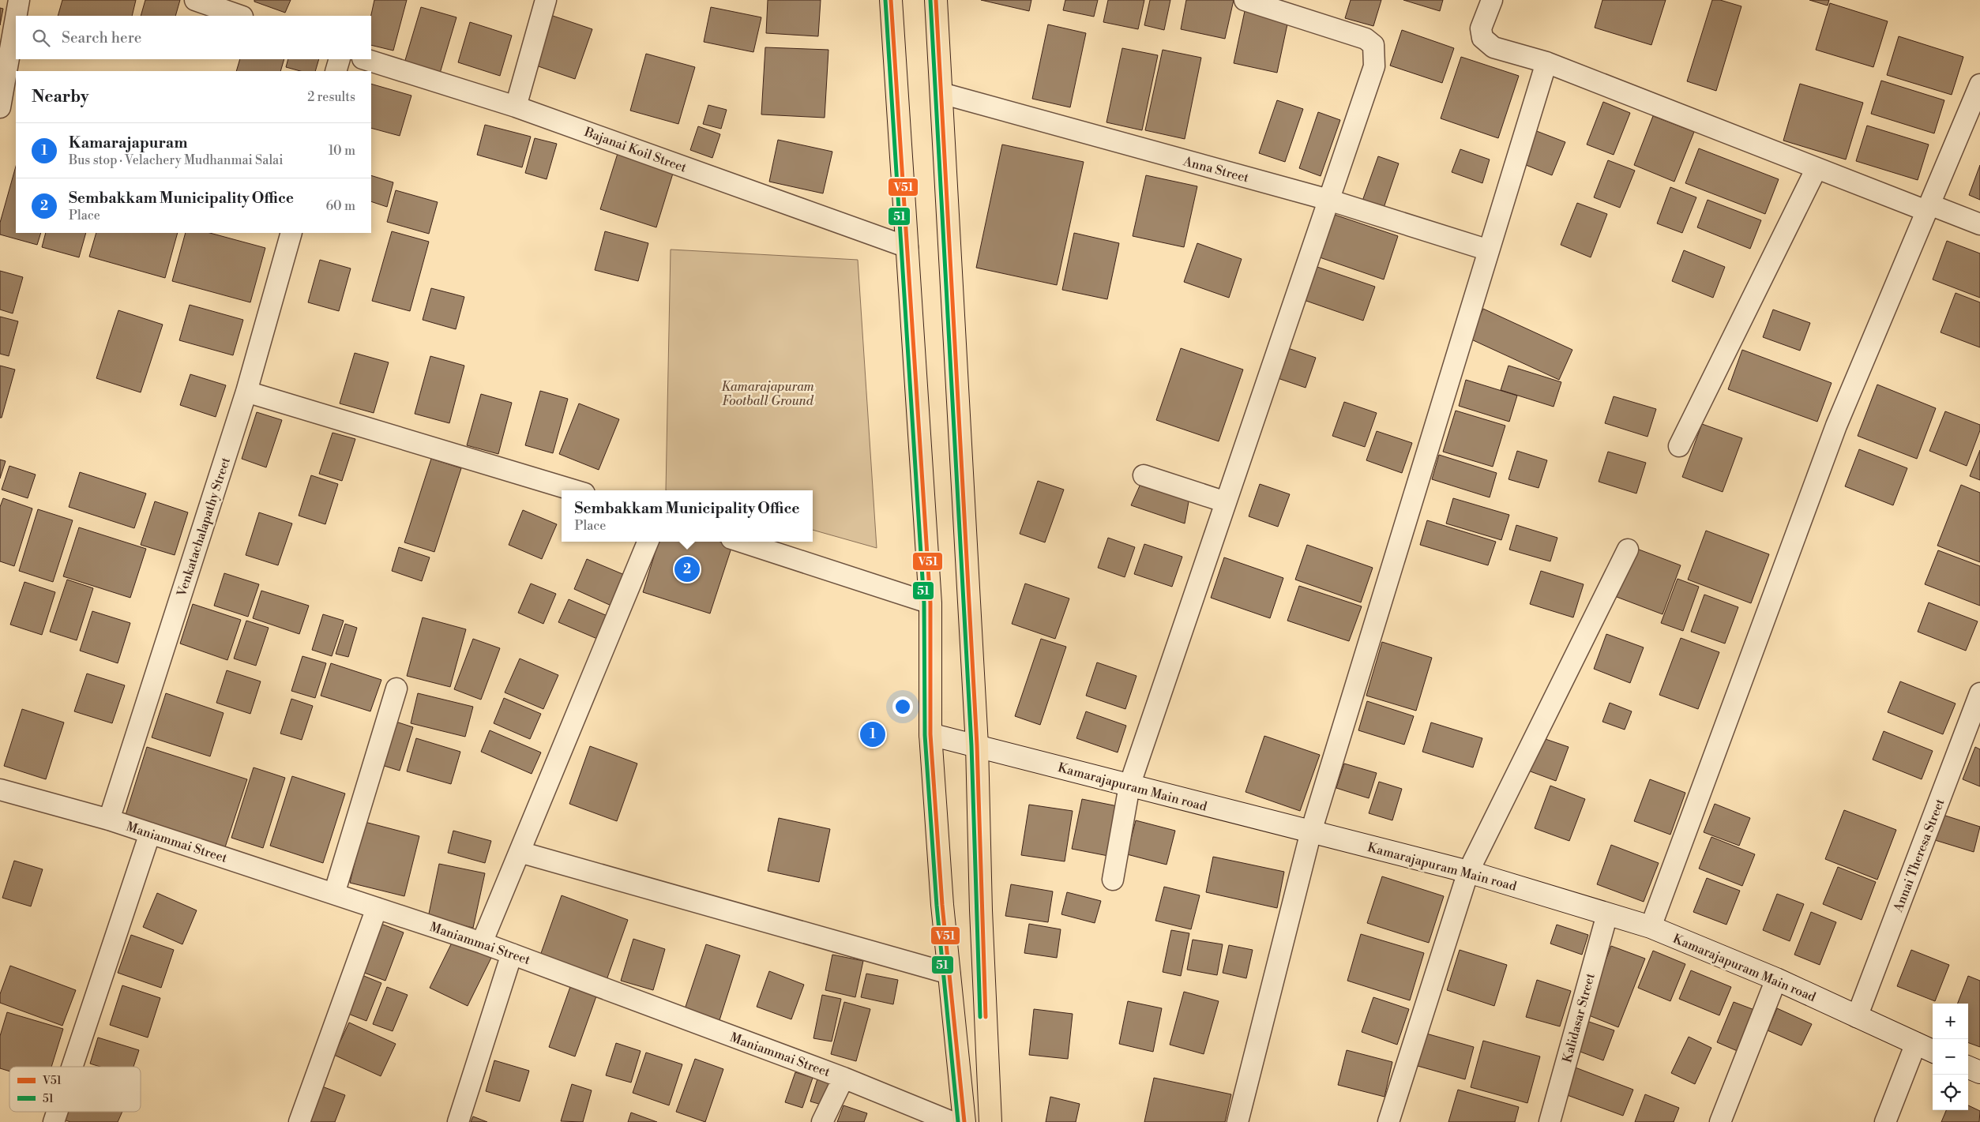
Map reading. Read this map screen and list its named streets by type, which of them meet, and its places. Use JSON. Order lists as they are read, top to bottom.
{
  "streets": {
    "street": [
      "Bajanai Koil Street",
      "Anna Street",
      "Venkatachalapathy Street",
      "Kamarajapuram Main road",
      "Maniammai Street",
      "Annai Theresa Street",
      "Kalidasar Street"
    ]
  },
  "crossings": [
    ["Venkatachalapathy Street", "Maniammai Street"],
    ["Kamarajapuram Main road", "Annai Theresa Street"],
    ["Kamarajapuram Main road", "Kalidasar Street"]
  ],
  "parks": ["Kamarajapuram Football Ground"],
  "lines": ["transit line V51", "transit line 51"],
  "legend": ["V51", "51"],
  "page": {
    "search": "Search here",
    "heading": ["Nearby", "2 results"],
    "list": [
      {
        "mark": "1",
        "name": "Kamarajapuram",
        "note": "Bus stop · Velachery Mudhanmai Salai",
        "value": "10 m"
      },
      {
        "mark": "2",
        "name": "Sembakkam Municipality Office",
        "note": "Place",
        "value": "60 m"
      }
    ],
    "popup": ["Sembakkam Municipality Office", "Place"],
    "pins": ["2", "1"],
    "map_buttons": ["+", "−"]
  }
}
